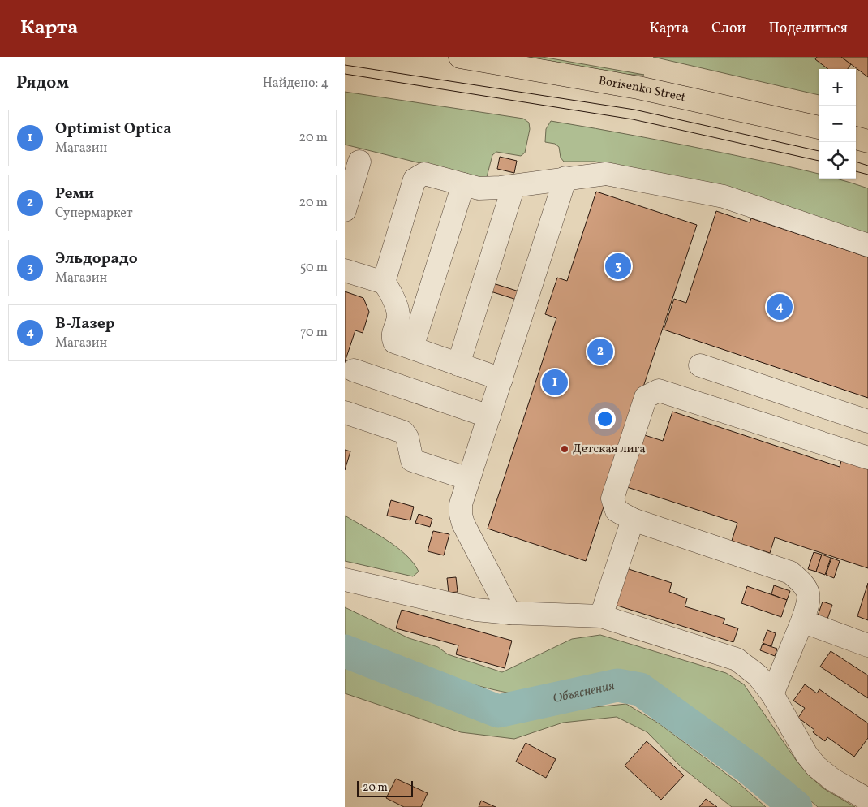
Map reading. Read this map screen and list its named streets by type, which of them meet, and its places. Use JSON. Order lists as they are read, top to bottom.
{
  "streets": {
    "main road": ["Borisenko Street"]
  },
  "water": ["Объяснения"],
  "places": ["Детская лига"],
  "scale_bar": "20 m",
  "page": {
    "header": "Карта",
    "nav": ["Карта", "Слои", "Поделиться"],
    "heading": ["Рядом", "Найдено: 4"],
    "map_buttons": ["+", "−"],
    "list": [
      {
        "mark": "1",
        "name": "Optimist Optica",
        "note": "Магазин",
        "value": "20 m"
      },
      {
        "mark": "2",
        "name": "Реми",
        "note": "Супермаркет",
        "value": "20 m"
      },
      {
        "mark": "3",
        "name": "Эльдорадо",
        "note": "Магазин",
        "value": "50 m"
      },
      {
        "mark": "4",
        "name": "В-Лазер",
        "note": "Магазин",
        "value": "70 m"
      }
    ],
    "pins": [
      "3",
      "4",
      "2",
      "1"
    ],
    "scale": "20 m"
  }
}
